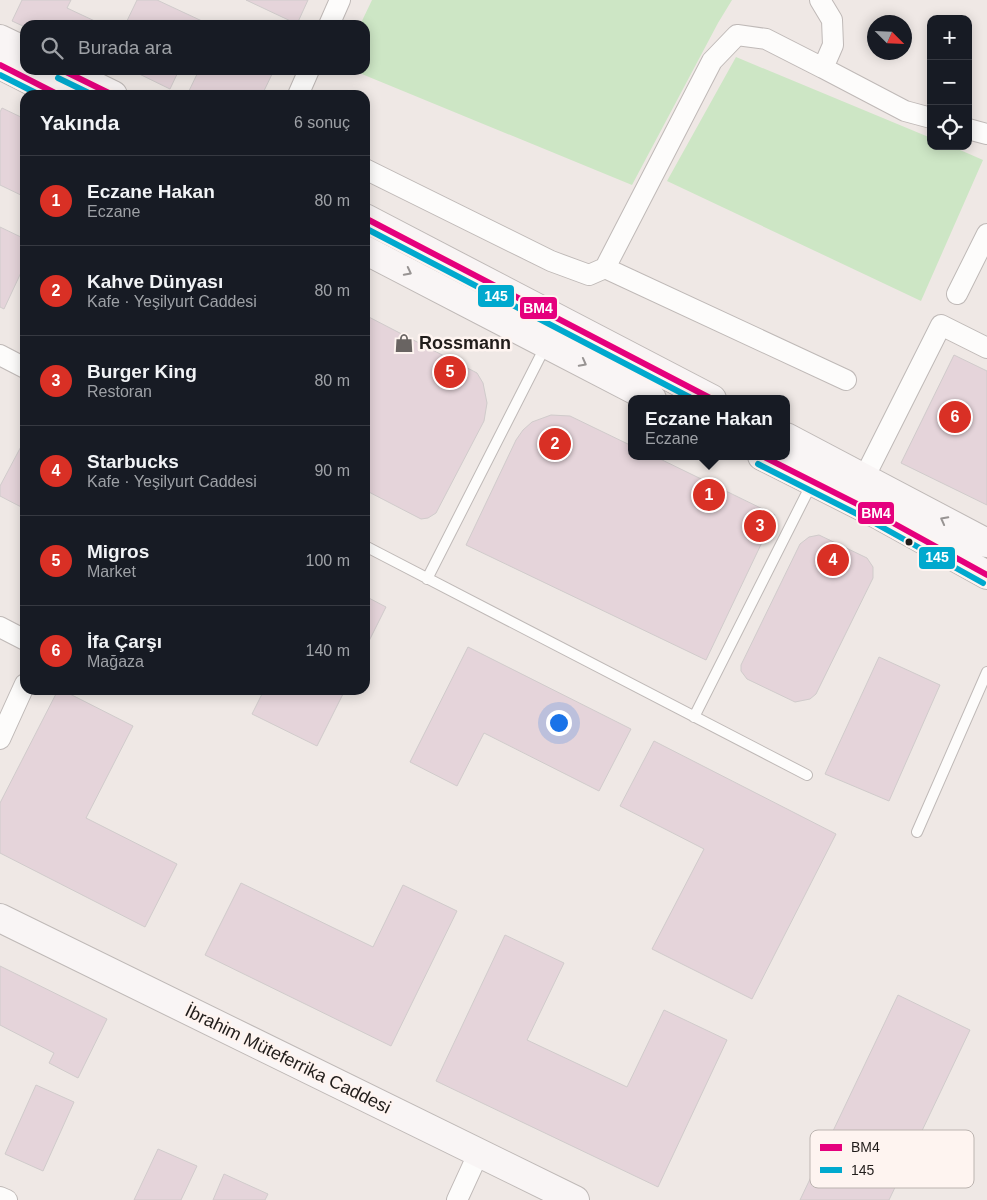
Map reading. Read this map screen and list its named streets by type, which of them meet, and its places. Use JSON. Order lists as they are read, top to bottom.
{
  "streets": {
    "main road": ["İbrahim Müteferrika Caddesi"]
  },
  "places": {
    "shop": ["Rossmann"]
  },
  "lines": ["transit line BM4", "transit line 145"],
  "legend": ["BM4", "145"],
  "north": "bottom right",
  "page": {
    "map_buttons": ["+", "−"],
    "search": "Burada ara",
    "heading": ["Yakında", "6 sonuç"],
    "list": [
      {
        "mark": "1",
        "name": "Eczane Hakan",
        "note": "Eczane",
        "value": "80 m"
      },
      {
        "mark": "2",
        "name": "Kahve Dünyası",
        "note": "Kafe · Yeşilyurt Caddesi",
        "value": "80 m"
      },
      {
        "mark": "3",
        "name": "Burger King",
        "note": "Restoran",
        "value": "80 m"
      },
      {
        "mark": "4",
        "name": "Starbucks",
        "note": "Kafe · Yeşilyurt Caddesi",
        "value": "90 m"
      },
      {
        "mark": "5",
        "name": "Migros",
        "note": "Market",
        "value": "100 m"
      },
      {
        "mark": "6",
        "name": "İfa Çarşı",
        "note": "Mağaza",
        "value": "140 m"
      }
    ],
    "pins": [
      "5",
      "6",
      "2",
      "1",
      "3",
      "4"
    ],
    "popup": ["Eczane Hakan", "Eczane"]
  }
}
